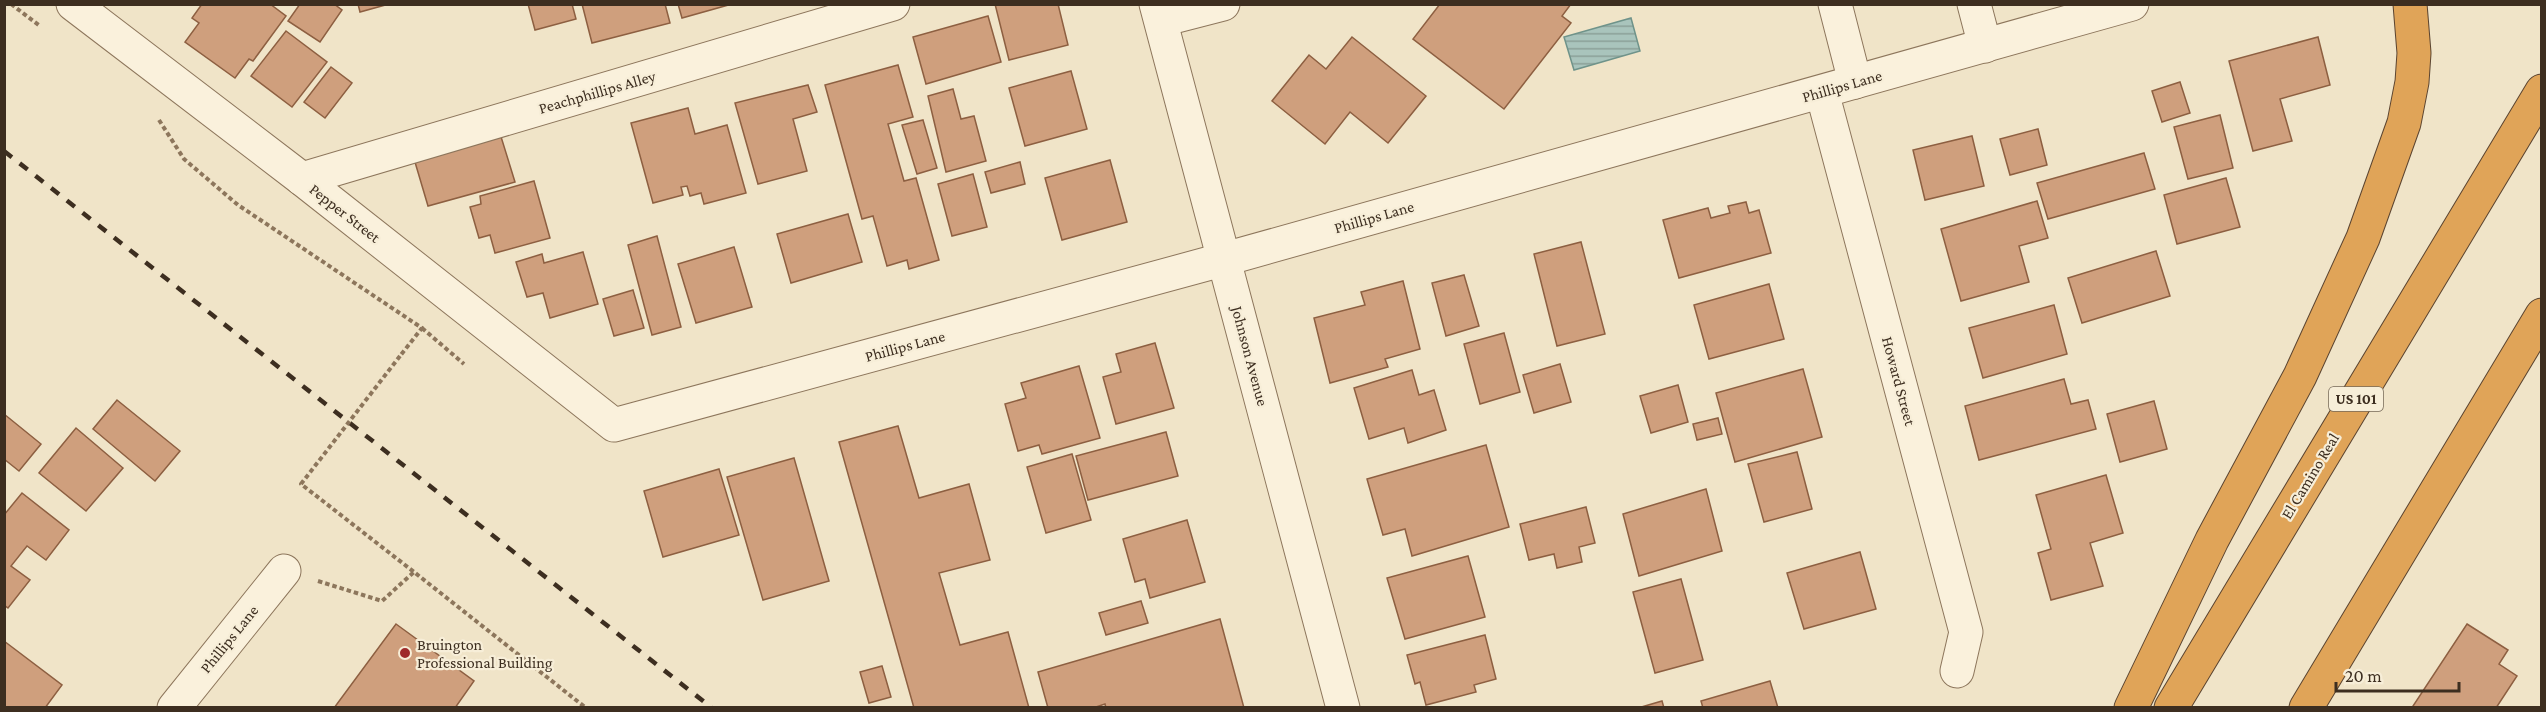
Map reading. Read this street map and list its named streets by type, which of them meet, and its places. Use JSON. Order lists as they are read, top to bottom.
{
  "streets": {
    "highway": ["US 101", "El Camino Real"],
    "street": [
      "Phillips Lane",
      "Peachphillips Alley",
      "Pepper Street",
      "Johnson Avenue",
      "Howard Street"
    ]
  },
  "crossings": [
    ["Phillips Lane", "Pepper Street"],
    ["Phillips Lane", "Johnson Avenue"],
    ["Phillips Lane", "Howard Street"],
    ["Peachphillips Alley", "Pepper Street"]
  ],
  "places": ["Bruington Professional Building"],
  "scale_bar": "20 m"
}
